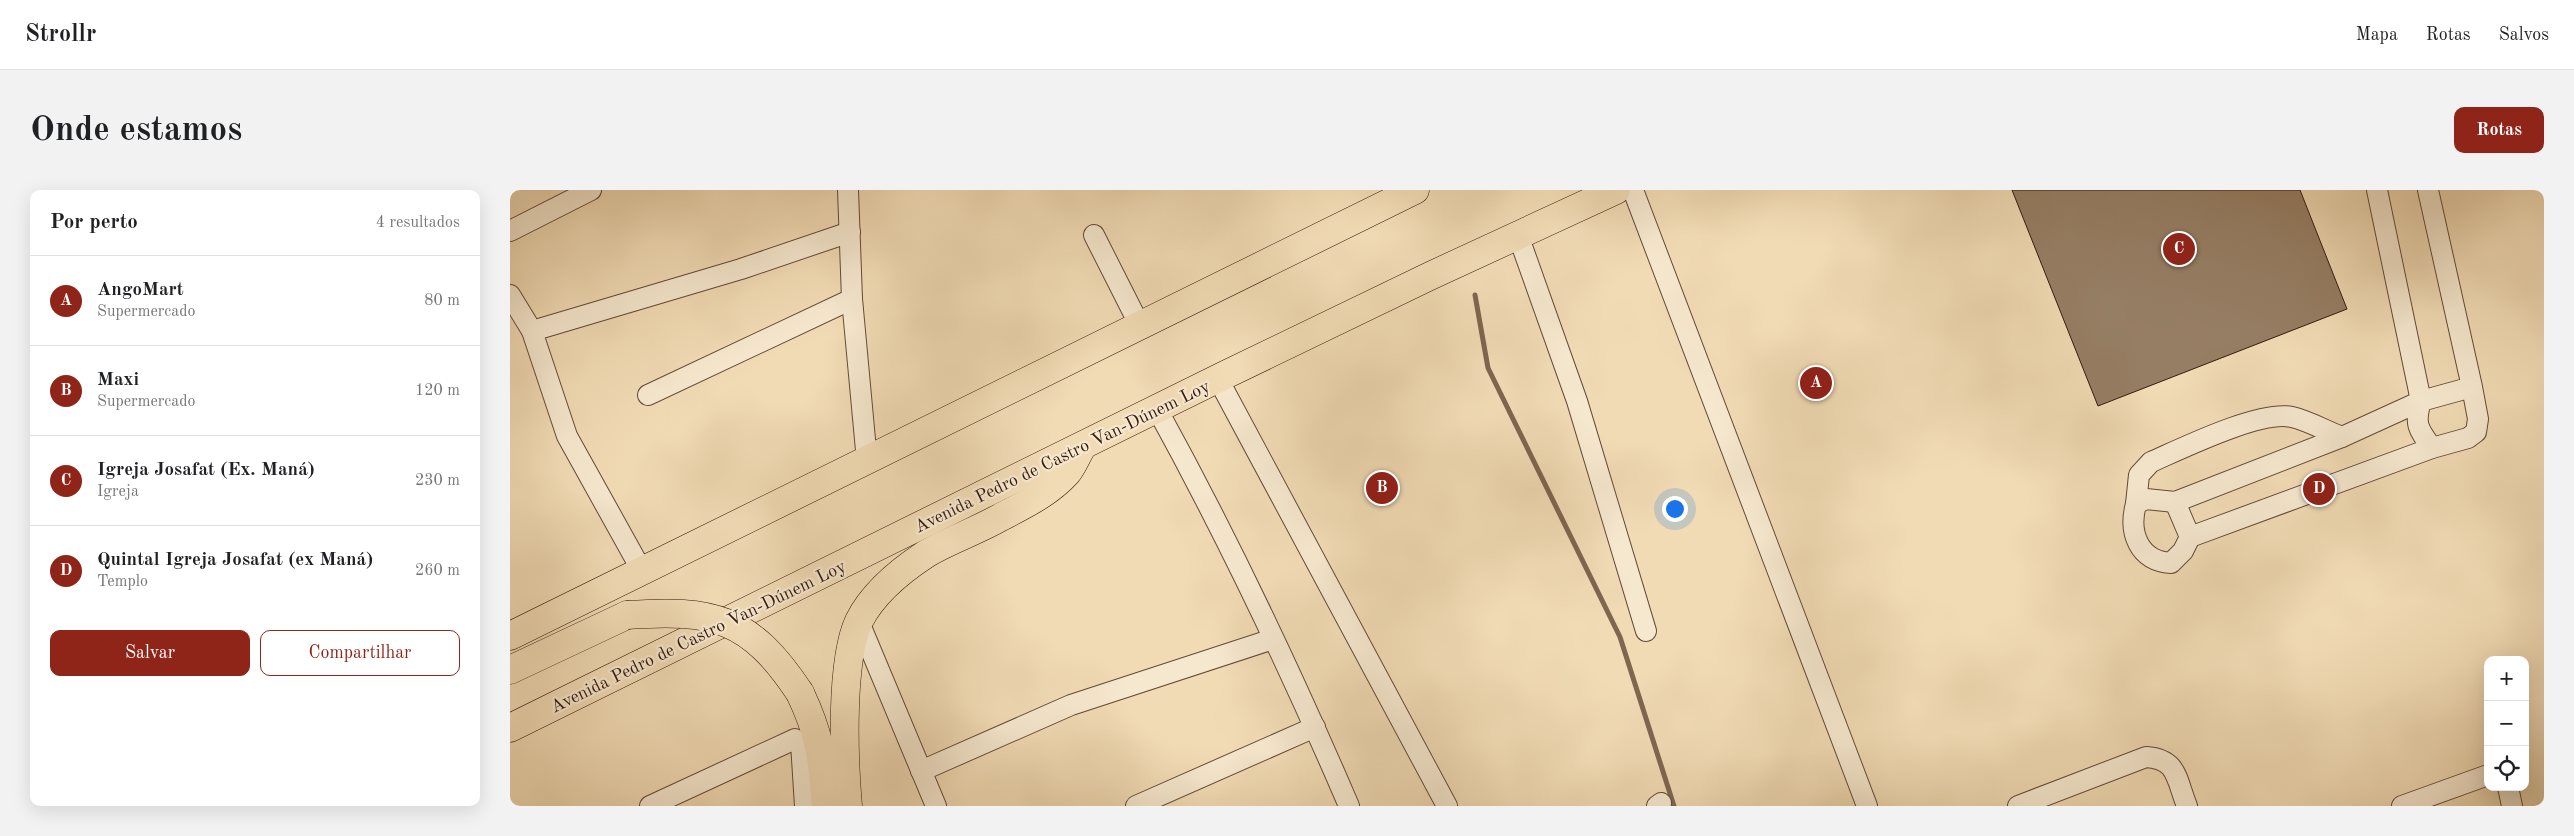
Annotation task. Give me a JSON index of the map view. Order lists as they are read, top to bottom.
{
  "streets": {
    "highway": ["Avenida Pedro de Castro Van-Dúnem Loy"]
  },
  "page": {
    "header": "Strollr",
    "nav": ["Mapa", "Rotas", "Salvos"],
    "buttons": [
      "Rotas",
      ["Salvar", "Compartilhar"]
    ],
    "title": "Onde estamos",
    "heading": ["Por perto", "4 resultados"],
    "pins": [
      "C",
      "A",
      "B",
      "D"
    ],
    "list": [
      {
        "mark": "A",
        "name": "AngoMart",
        "note": "Supermercado",
        "value": "80 m"
      },
      {
        "mark": "B",
        "name": "Maxi",
        "note": "Supermercado",
        "value": "120 m"
      },
      {
        "mark": "C",
        "name": "Igreja Josafat (Ex. Maná)",
        "note": "Igreja",
        "value": "230 m"
      },
      {
        "mark": "D",
        "name": "Quintal Igreja Josafat (ex Maná)",
        "note": "Templo",
        "value": "260 m"
      }
    ],
    "map_buttons": ["+", "−"]
  }
}
